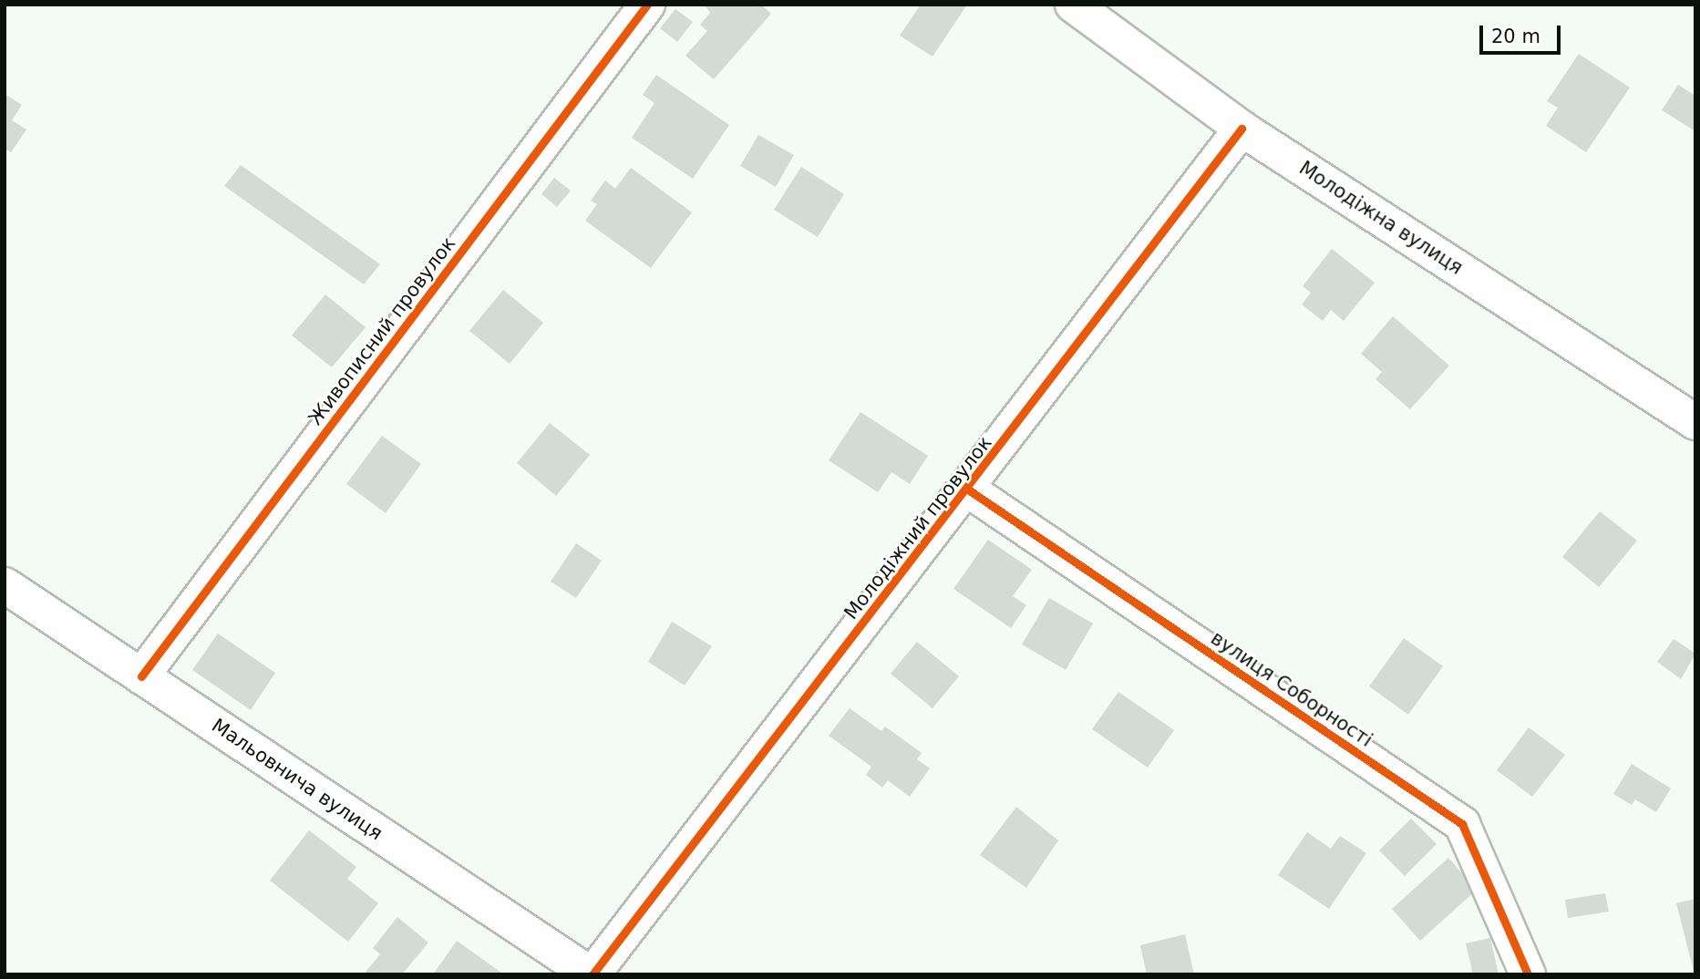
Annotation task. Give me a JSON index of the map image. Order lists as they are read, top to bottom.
{
  "streets": {
    "street": [
      "Молодіжна вулиця",
      "Живописний провулок",
      "Молодіжний провулок",
      "вулиця Соборності",
      "Мальовнича вулиця"
    ]
  },
  "crossings": [
    ["Молодіжна вулиця", "Молодіжний провулок"],
    ["Живописний провулок", "Мальовнича вулиця"],
    ["Молодіжний провулок", "вулиця Соборності"],
    ["Молодіжний провулок", "Мальовнича вулиця"]
  ],
  "scale_bar": "20 m"
}
